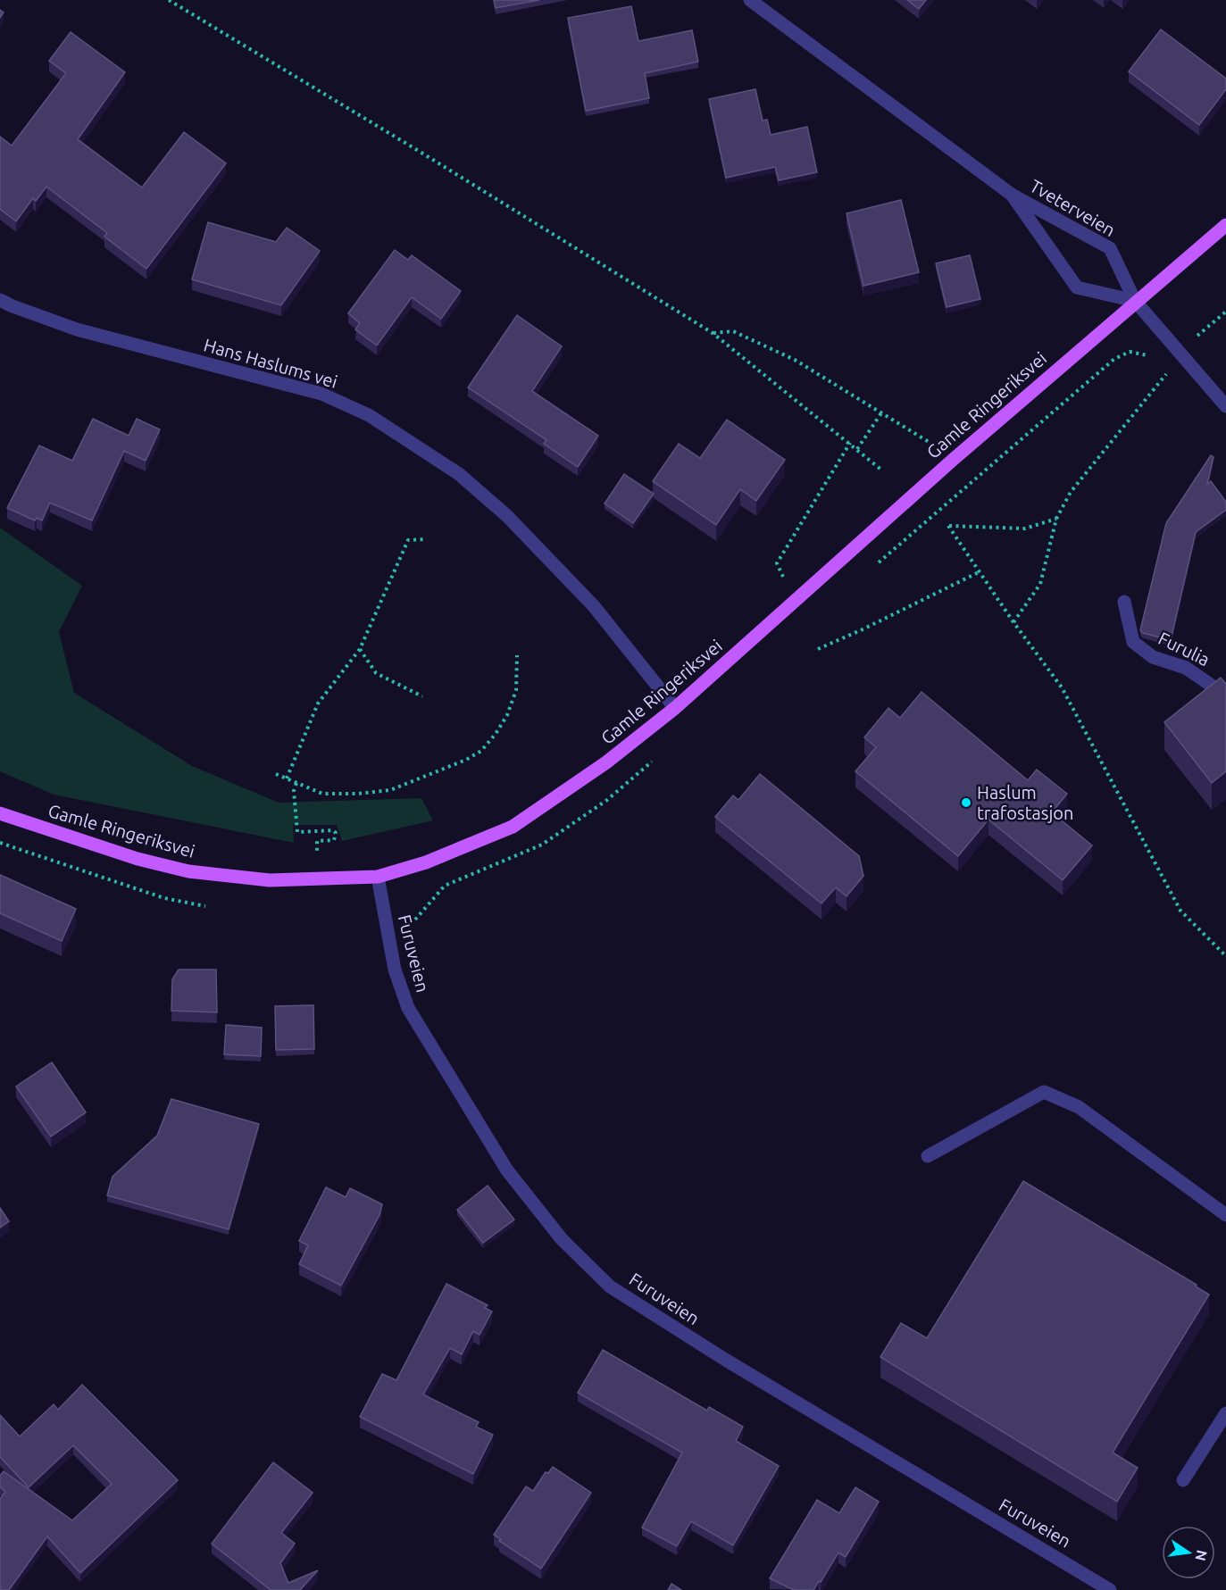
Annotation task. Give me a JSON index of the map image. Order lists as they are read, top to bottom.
{
  "streets": {
    "main road": ["Gamle Ringeriksvei"],
    "street": [
      "Tveterveien",
      "Hans Haslums vei",
      "Furulia",
      "Furuveien"
    ]
  },
  "crossings": [
    ["Tveterveien", "Gamle Ringeriksvei"],
    ["Hans Haslums vei", "Gamle Ringeriksvei"],
    ["Gamle Ringeriksvei", "Furuveien"]
  ],
  "places": ["Haslum trafostasjon"],
  "north": "right"
}
